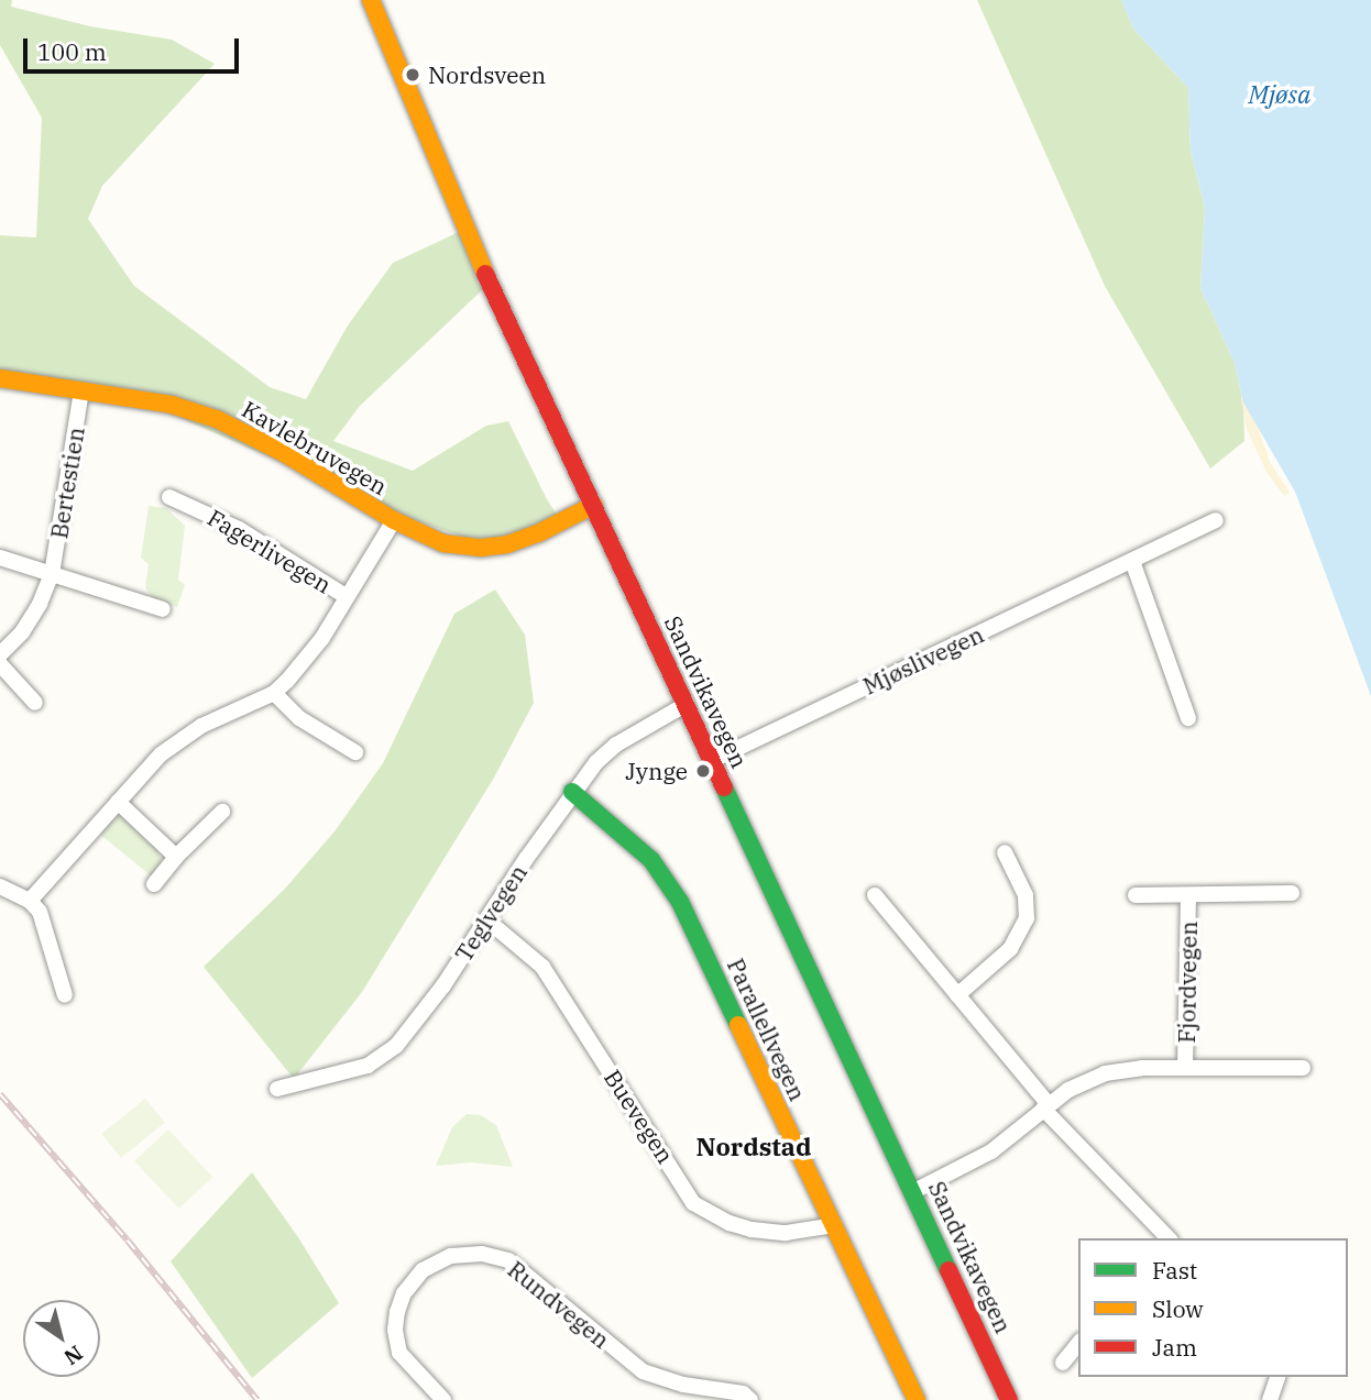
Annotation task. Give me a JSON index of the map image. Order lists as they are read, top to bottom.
{
  "streets": {
    "main road": ["Kavlebruvegen", "Sandvikavegen", "Parallellvegen"],
    "street": [
      "Bertestien",
      "Fagerlivegen",
      "Mjøslivegen",
      "Teglvegen",
      "Fjordvegen",
      "Buevegen",
      "Rundvegen"
    ]
  },
  "crossings": [
    ["Kavlebruvegen", "Bertestien"],
    ["Kavlebruvegen", "Fagerlivegen"],
    ["Kavlebruvegen", "Sandvikavegen"],
    ["Mjøslivegen", "Sandvikavegen"],
    ["Sandvikavegen", "Teglvegen"],
    ["Sandvikavegen", "Fjordvegen"],
    ["Teglvegen", "Parallellvegen"],
    ["Teglvegen", "Buevegen"],
    ["Parallellvegen", "Buevegen"]
  ],
  "districts": ["Nordstad"],
  "water": ["Mjøsa"],
  "places": ["Nordsveen", "Jynge"],
  "legend": ["Fast", "Slow", "Jam"],
  "scale_bar": "100 m",
  "north": "bottom right"
}
